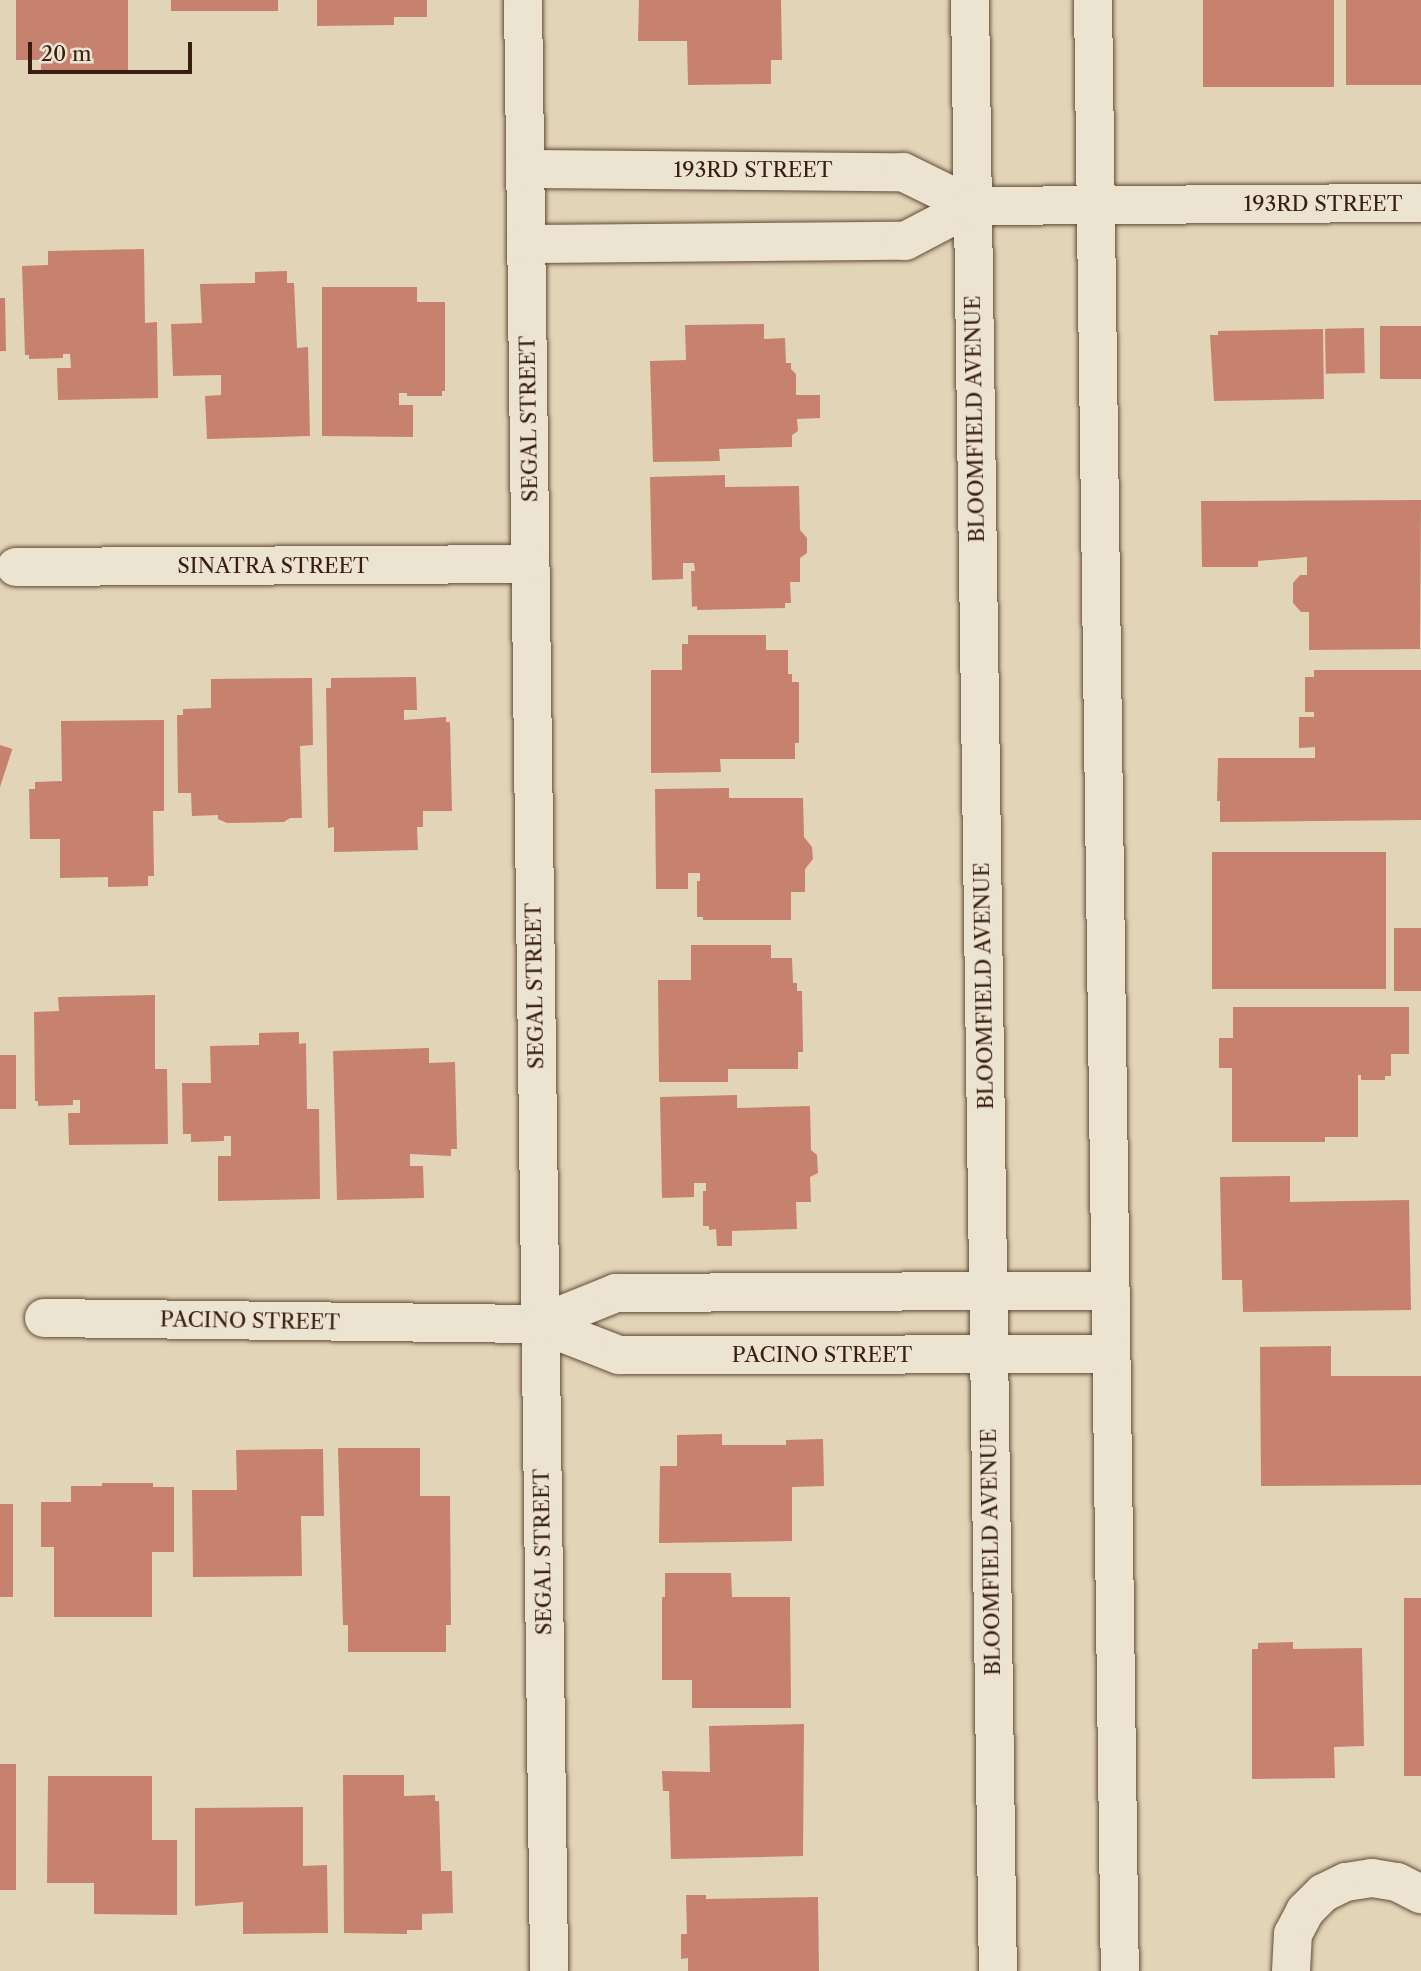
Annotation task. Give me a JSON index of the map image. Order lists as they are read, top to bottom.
{
  "streets": {
    "street": [
      "193RD STREET",
      "SEGAL STREET",
      "BLOOMFIELD AVENUE",
      "SINATRA STREET",
      "PACINO STREET"
    ]
  },
  "crossings": [
    ["193RD STREET", "SEGAL STREET"],
    ["193RD STREET", "BLOOMFIELD AVENUE"],
    ["SEGAL STREET", "SINATRA STREET"],
    ["SEGAL STREET", "PACINO STREET"],
    ["BLOOMFIELD AVENUE", "PACINO STREET"]
  ],
  "scale_bar": "20 m"
}
